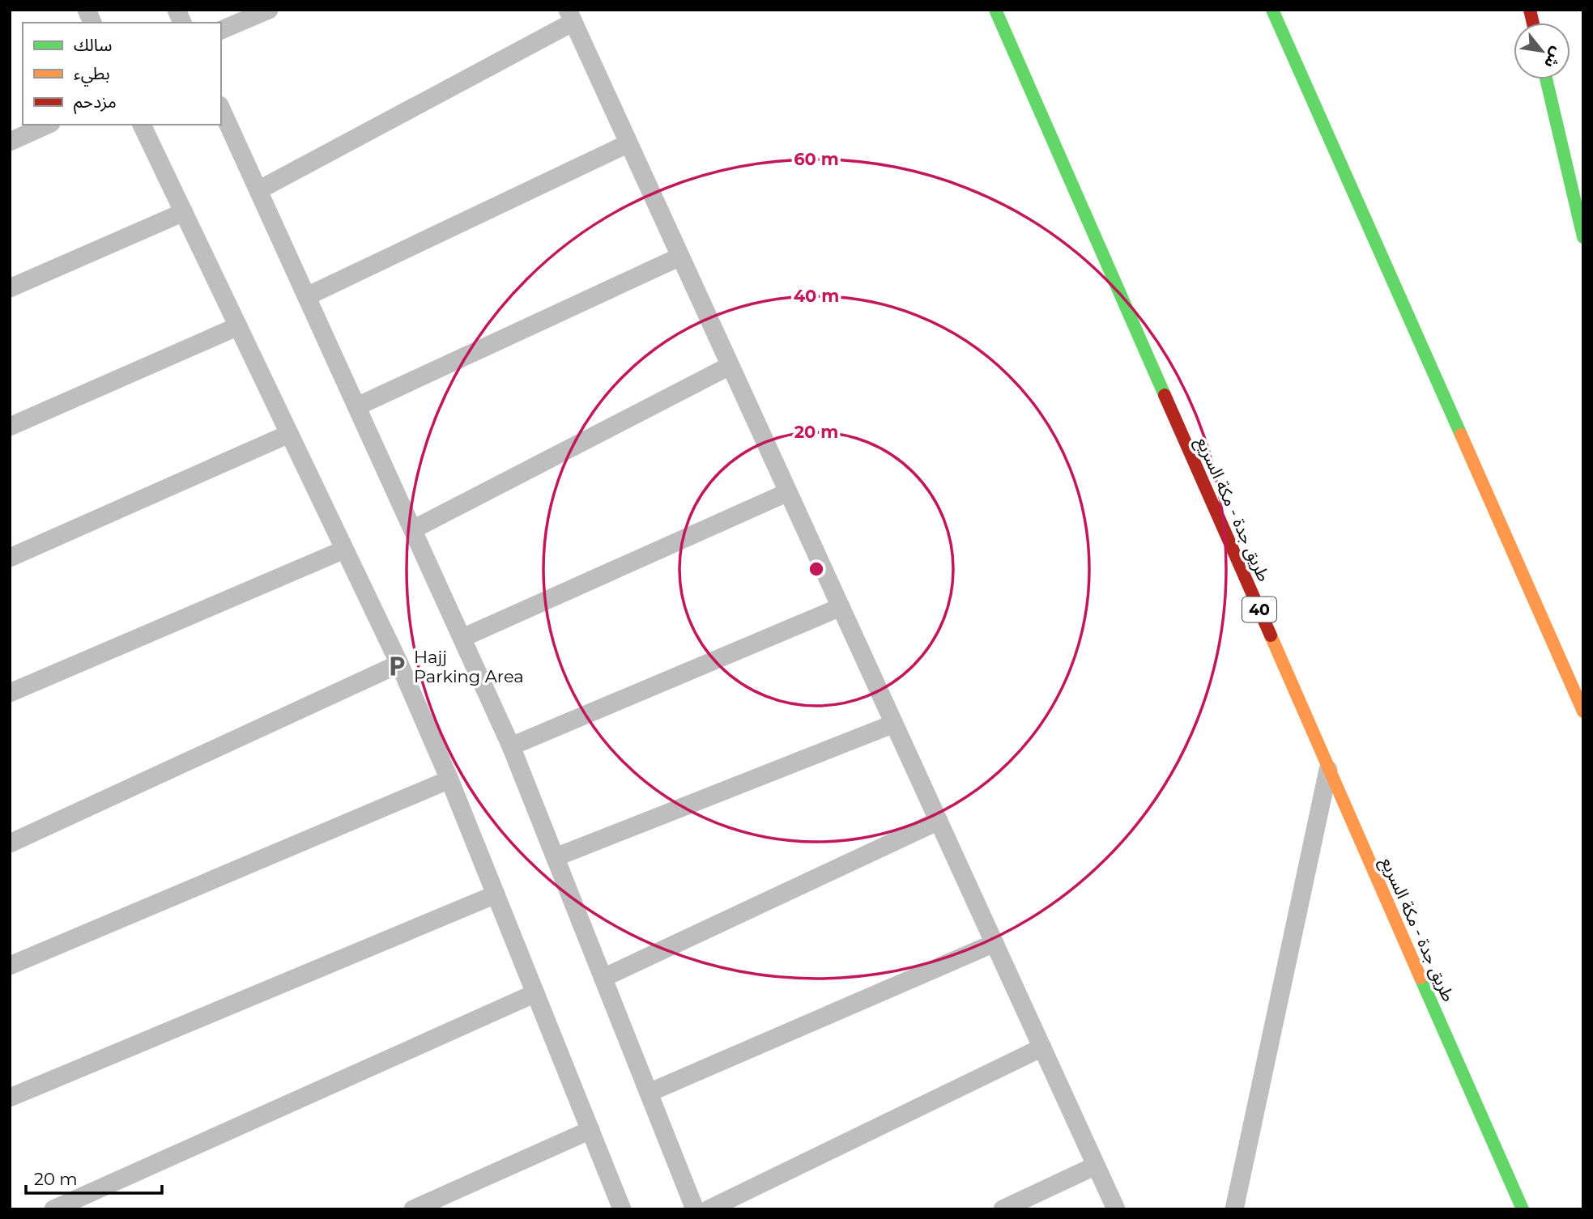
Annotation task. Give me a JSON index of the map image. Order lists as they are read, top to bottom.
{
  "streets": {
    "main road": ["طريق جدة - مكة السريع", "40"]
  },
  "places": {
    "parking": ["Hajj Parking Area"]
  },
  "legend": ["سالك", "بطيء", "مزدحم"],
  "scale_bar": "20 m",
  "north": "bottom right",
  "rings": ["60 m", "40 m", "20 m"]
}
